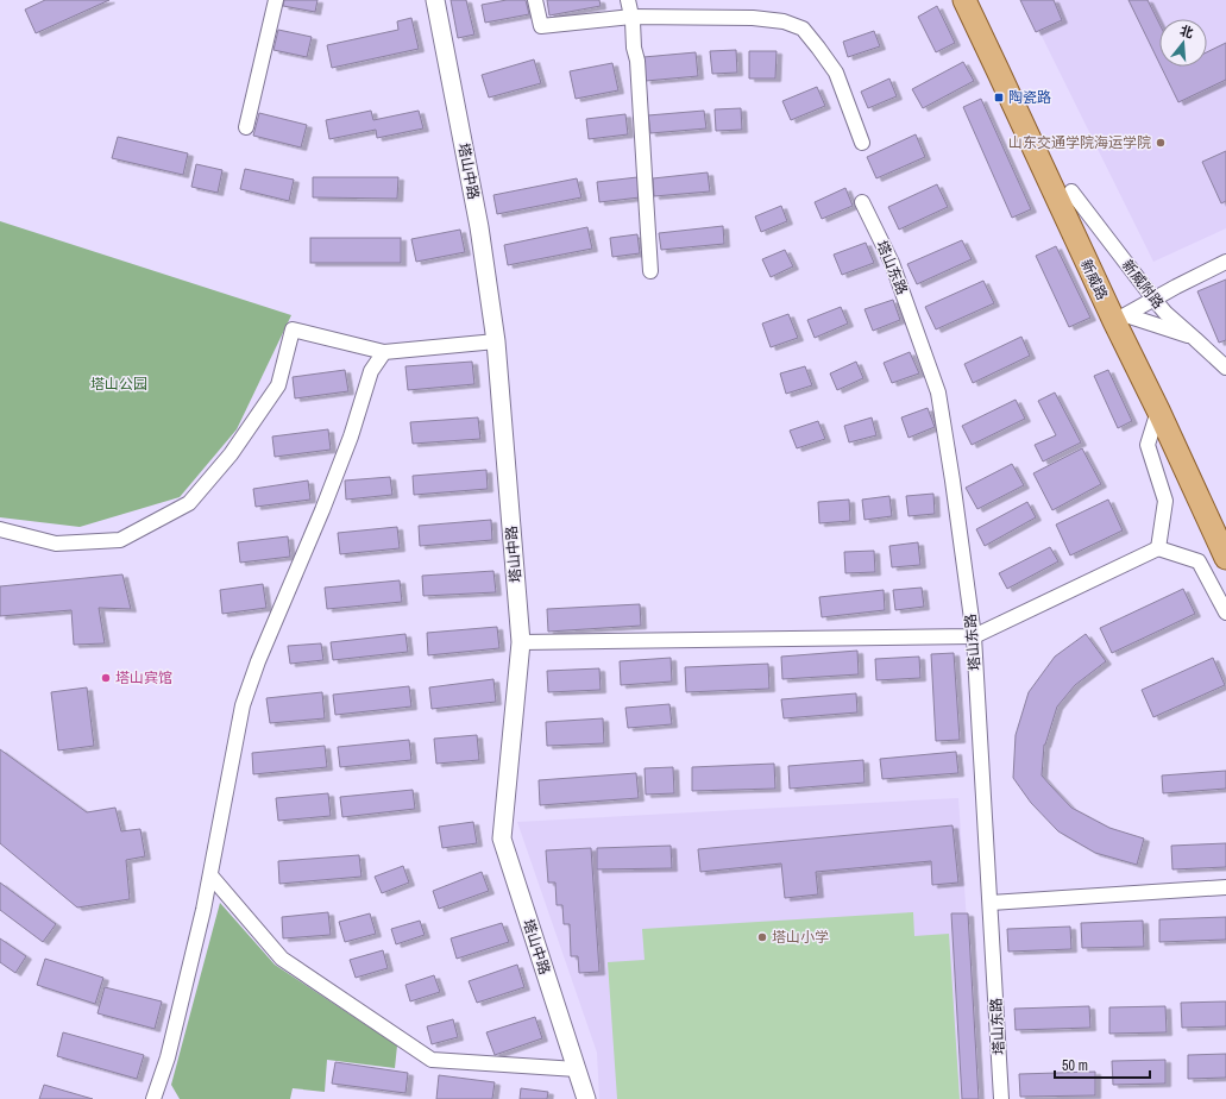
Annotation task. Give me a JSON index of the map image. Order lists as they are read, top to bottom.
{
  "streets": {
    "main road": ["新威路"],
    "street": ["塔山中路", "塔山东路", "新威附路"]
  },
  "crossings": [
    ["新威路", "新威附路"]
  ],
  "parks": ["塔山公园"],
  "places": {
    "transit": ["陶瓷路"],
    "other": ["山东交通学院海运学院", "塔山宾馆", "塔山小学"]
  },
  "scale_bar": "50 m",
  "north": "top"
}
